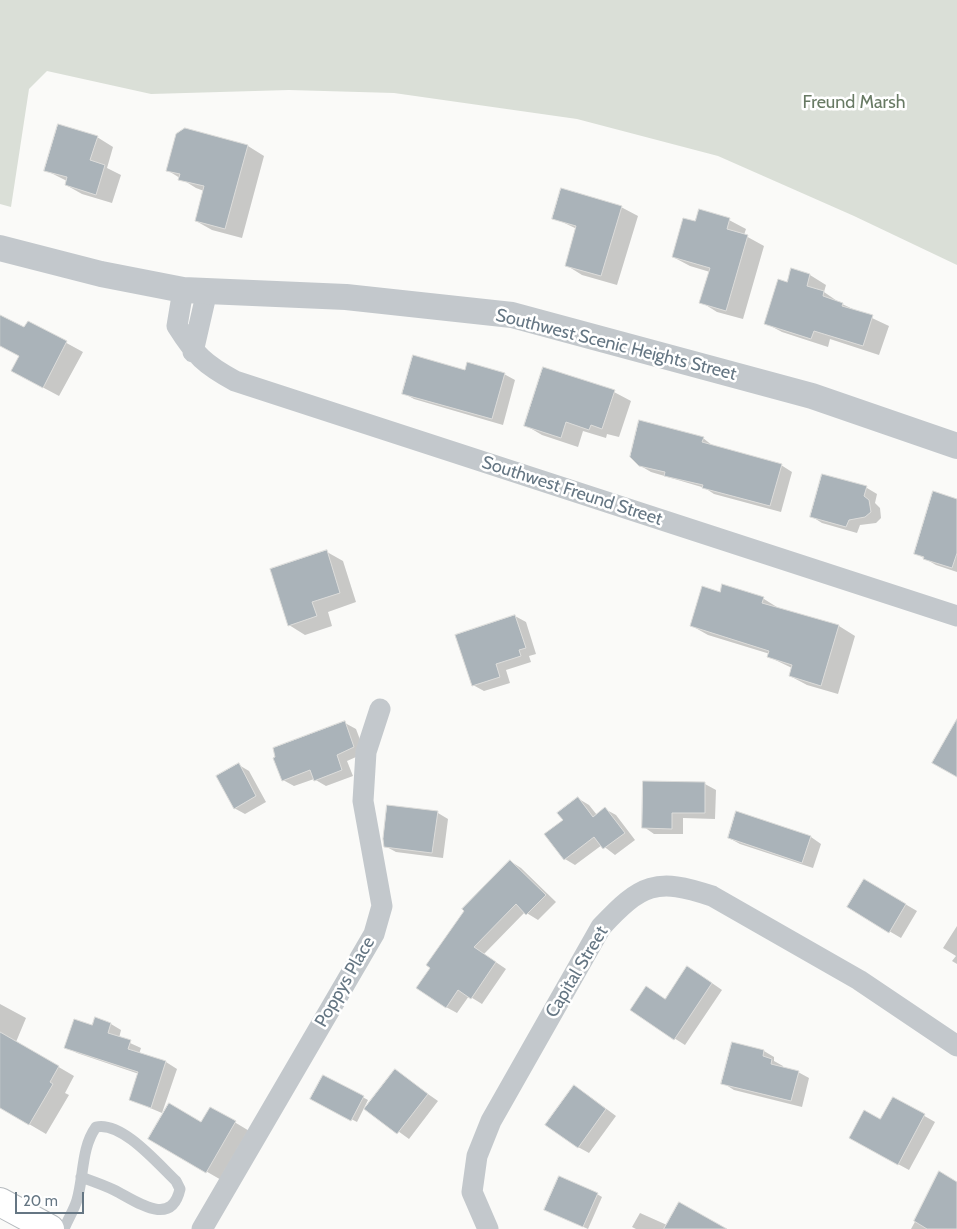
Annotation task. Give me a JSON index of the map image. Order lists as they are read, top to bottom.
{
  "streets": {
    "street": [
      "Southwest Scenic Heights Street",
      "Southwest Freund Street",
      "Capital Street",
      "Poppys Place"
    ]
  },
  "crossings": [
    ["Southwest Scenic Heights Street", "Southwest Freund Street"]
  ],
  "parks": ["Freund Marsh"],
  "scale_bar": "20 m"
}
